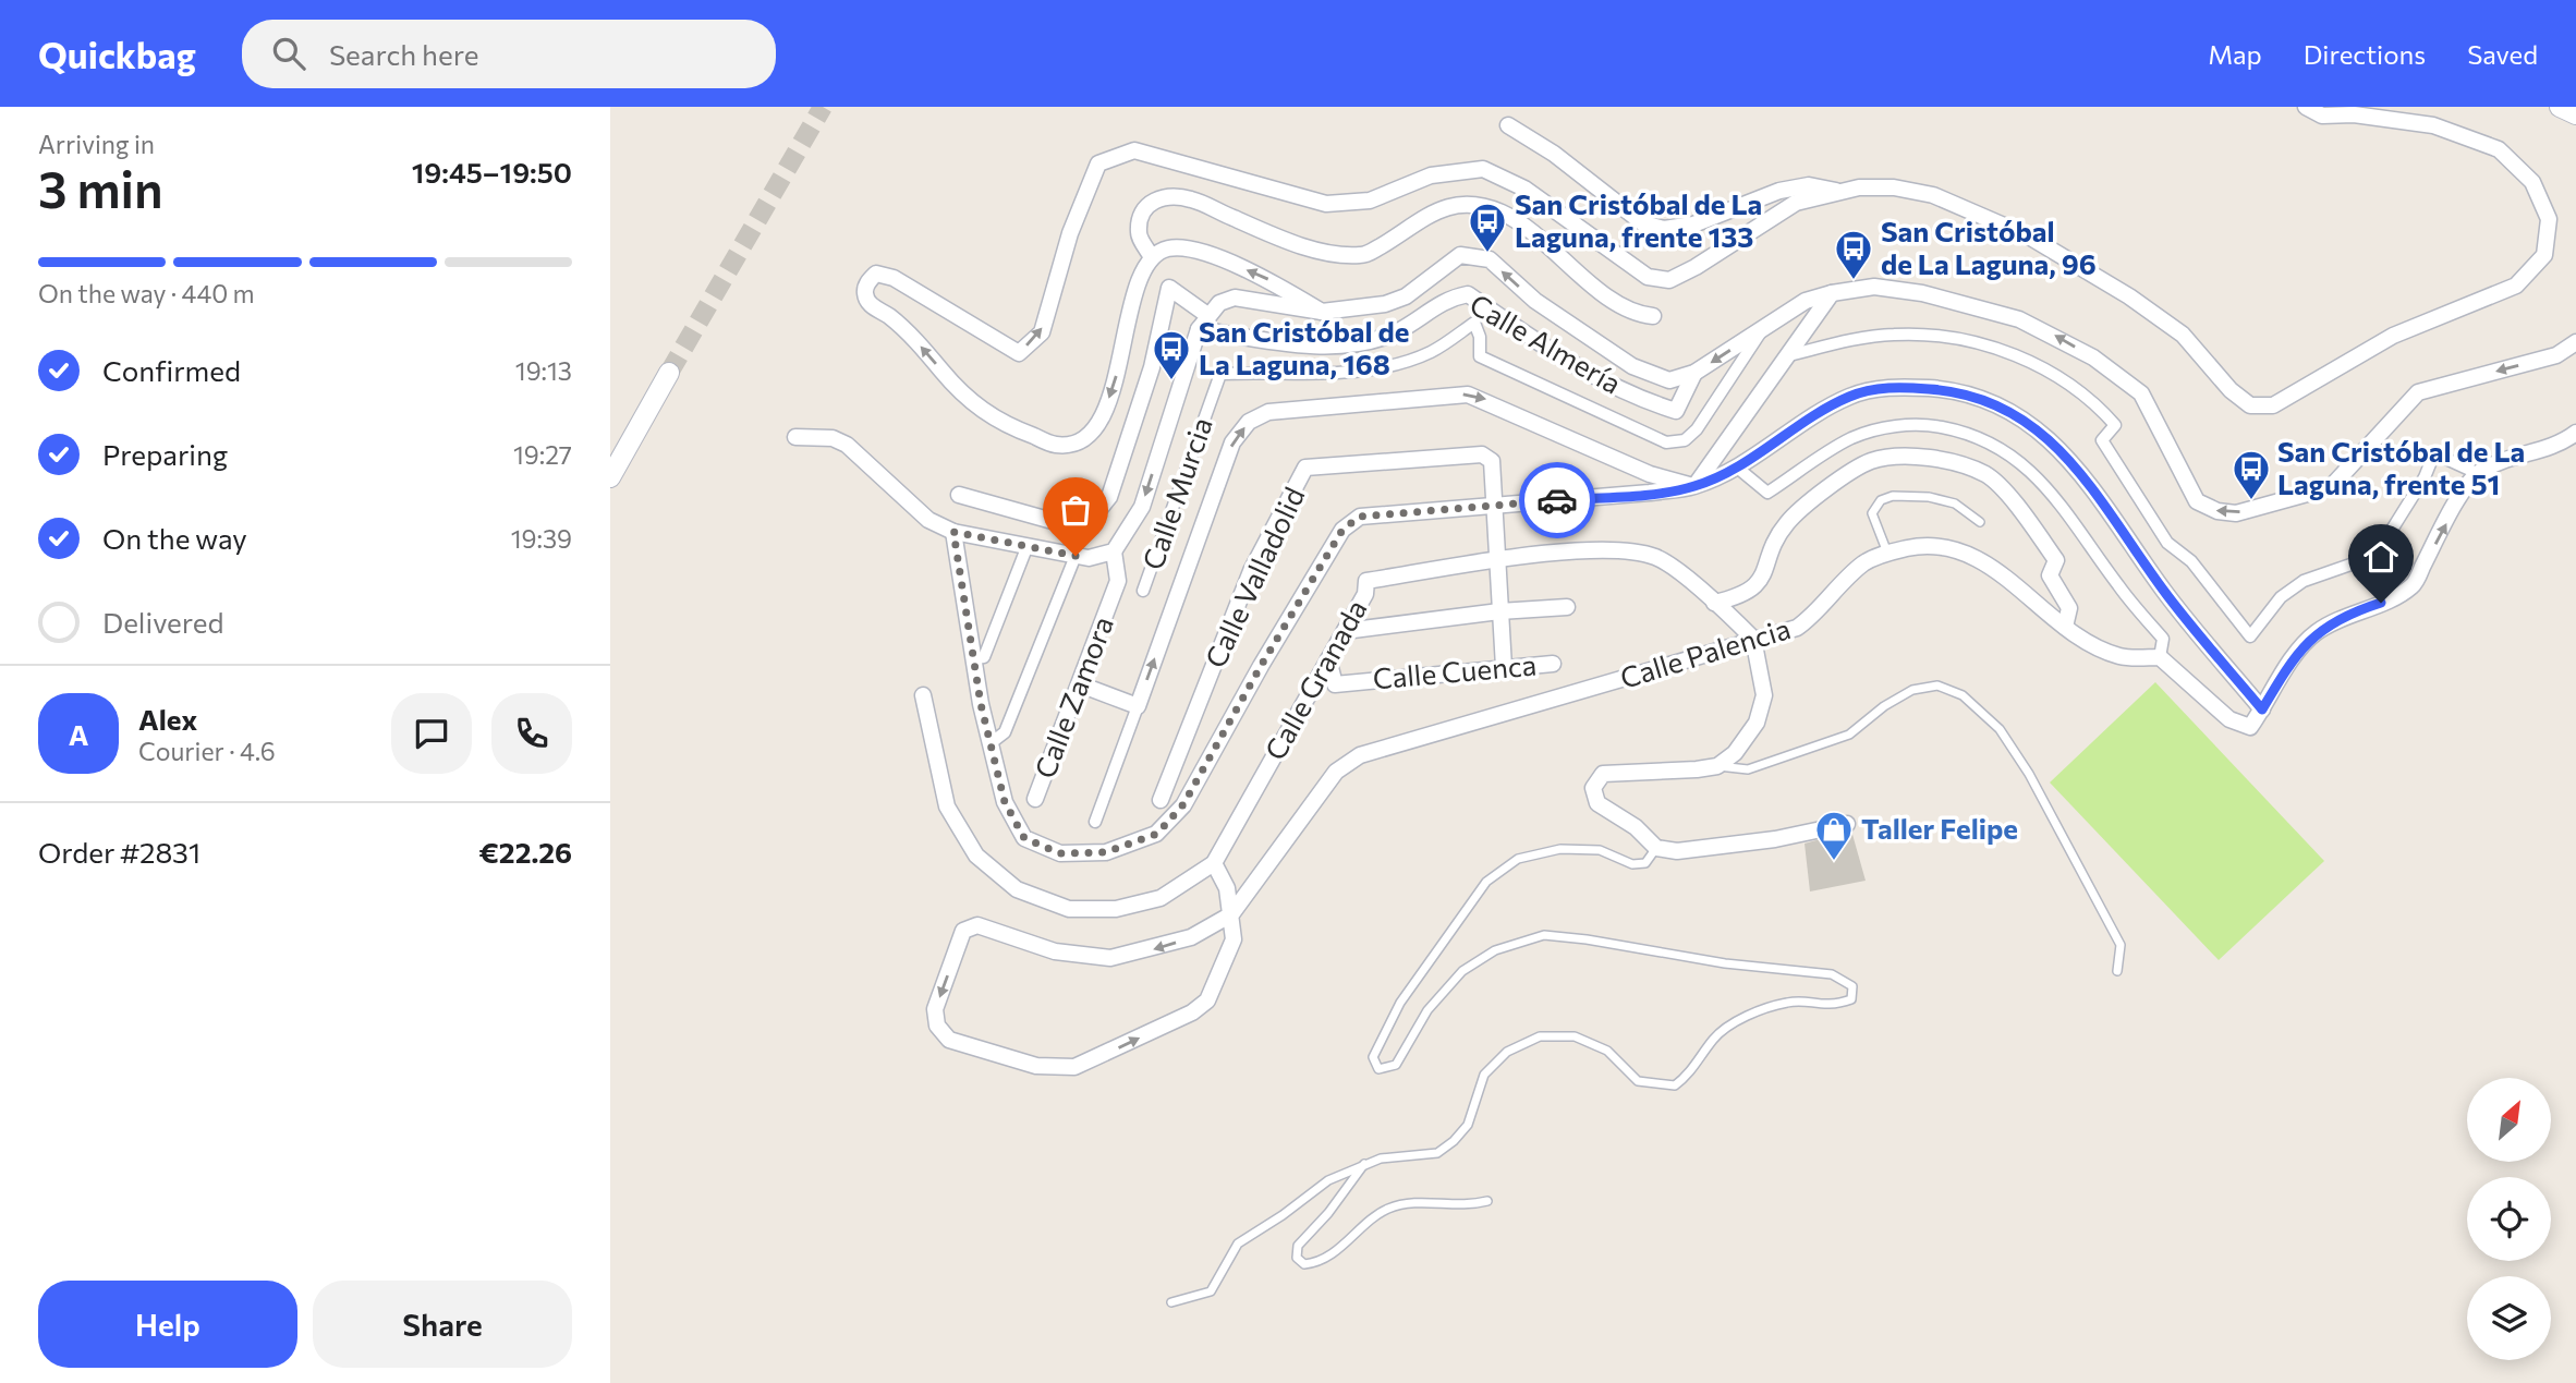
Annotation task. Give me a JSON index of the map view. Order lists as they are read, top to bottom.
{
  "streets": {
    "street": [
      "Calle Almería",
      "Calle Murcia",
      "Calle Valladolid",
      "Calle Palencia",
      "Calle Cuenca",
      "Calle Granada",
      "Calle Zamora"
    ]
  },
  "crossings": [
    ["Calle Valladolid", "Calle Cuenca"],
    ["Calle Valladolid", "Calle Granada"],
    ["Calle Palencia", "Calle Granada"],
    ["Calle Cuenca", "Calle Granada"]
  ],
  "places": {
    "bus stop": [
      "San Cristóbal de La Laguna, frente 133",
      "San Cristóbal de La Laguna, 96",
      "San Cristóbal de La Laguna, 168",
      "San Cristóbal de La Laguna, frente 51"
    ],
    "shop": ["Taller Felipe"]
  },
  "north": "top right",
  "page": {
    "header": "Quickbag",
    "search": "Search here",
    "nav": ["Map", "Directions", "Saved"],
    "heading": ["3 min", "Arriving in", "19:45–19:50"],
    "panel": [
      "Alex",
      "Courier · 4.6",
      "Order #2831",
      "€22.26"
    ],
    "bar": "On the way · 440 m",
    "list": [
      ["Confirmed", "19:13"],
      ["Preparing", "19:27"],
      ["On the way", "19:39"],
      "Delivered"
    ],
    "round": "A",
    "buttons": ["Help", "Share"]
  }
}
